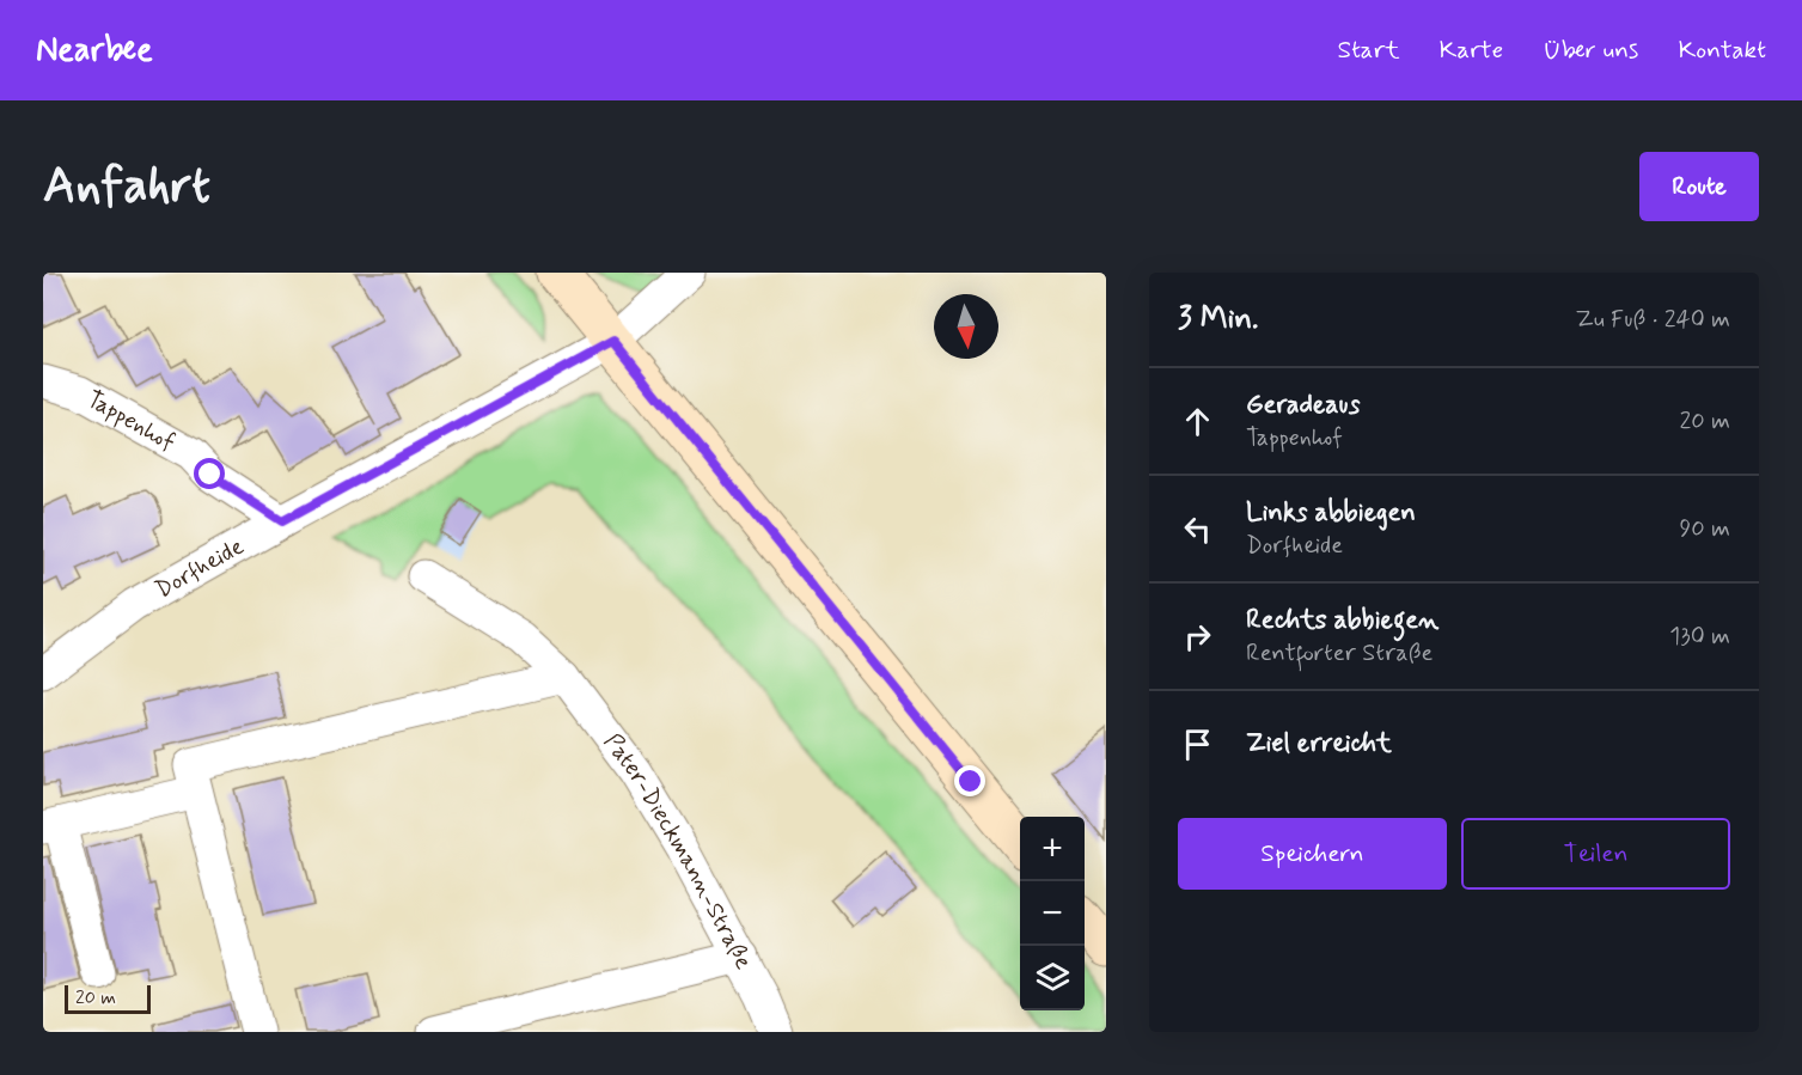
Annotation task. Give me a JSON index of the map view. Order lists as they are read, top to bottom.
{
  "streets": {
    "street": ["Tappenhof", "Dorfheide", "Pater-Dieckmann-Straße"]
  },
  "crossings": [
    ["Tappenhof", "Dorfheide"]
  ],
  "scale_bar": "20 m",
  "north": "bottom",
  "page": {
    "header": "Nearbee",
    "nav": [
      "Start",
      "Karte",
      "Über uns",
      "Kontakt"
    ],
    "buttons": [
      "Route",
      ["Speichern", "Teilen"]
    ],
    "title": "Anfahrt",
    "heading": ["3 Min.", "Zu Fuß · 240 m"],
    "list": [
      ["Geradeaus", "Tappenhof", "20 m"],
      ["Links abbiegen", "Dorfheide", "90 m"],
      ["Rechts abbiegen", "Rentforter Straße", "130 m"],
      "Ziel erreicht"
    ],
    "map_buttons": ["+", "−"],
    "scale": "20 m"
  }
}
